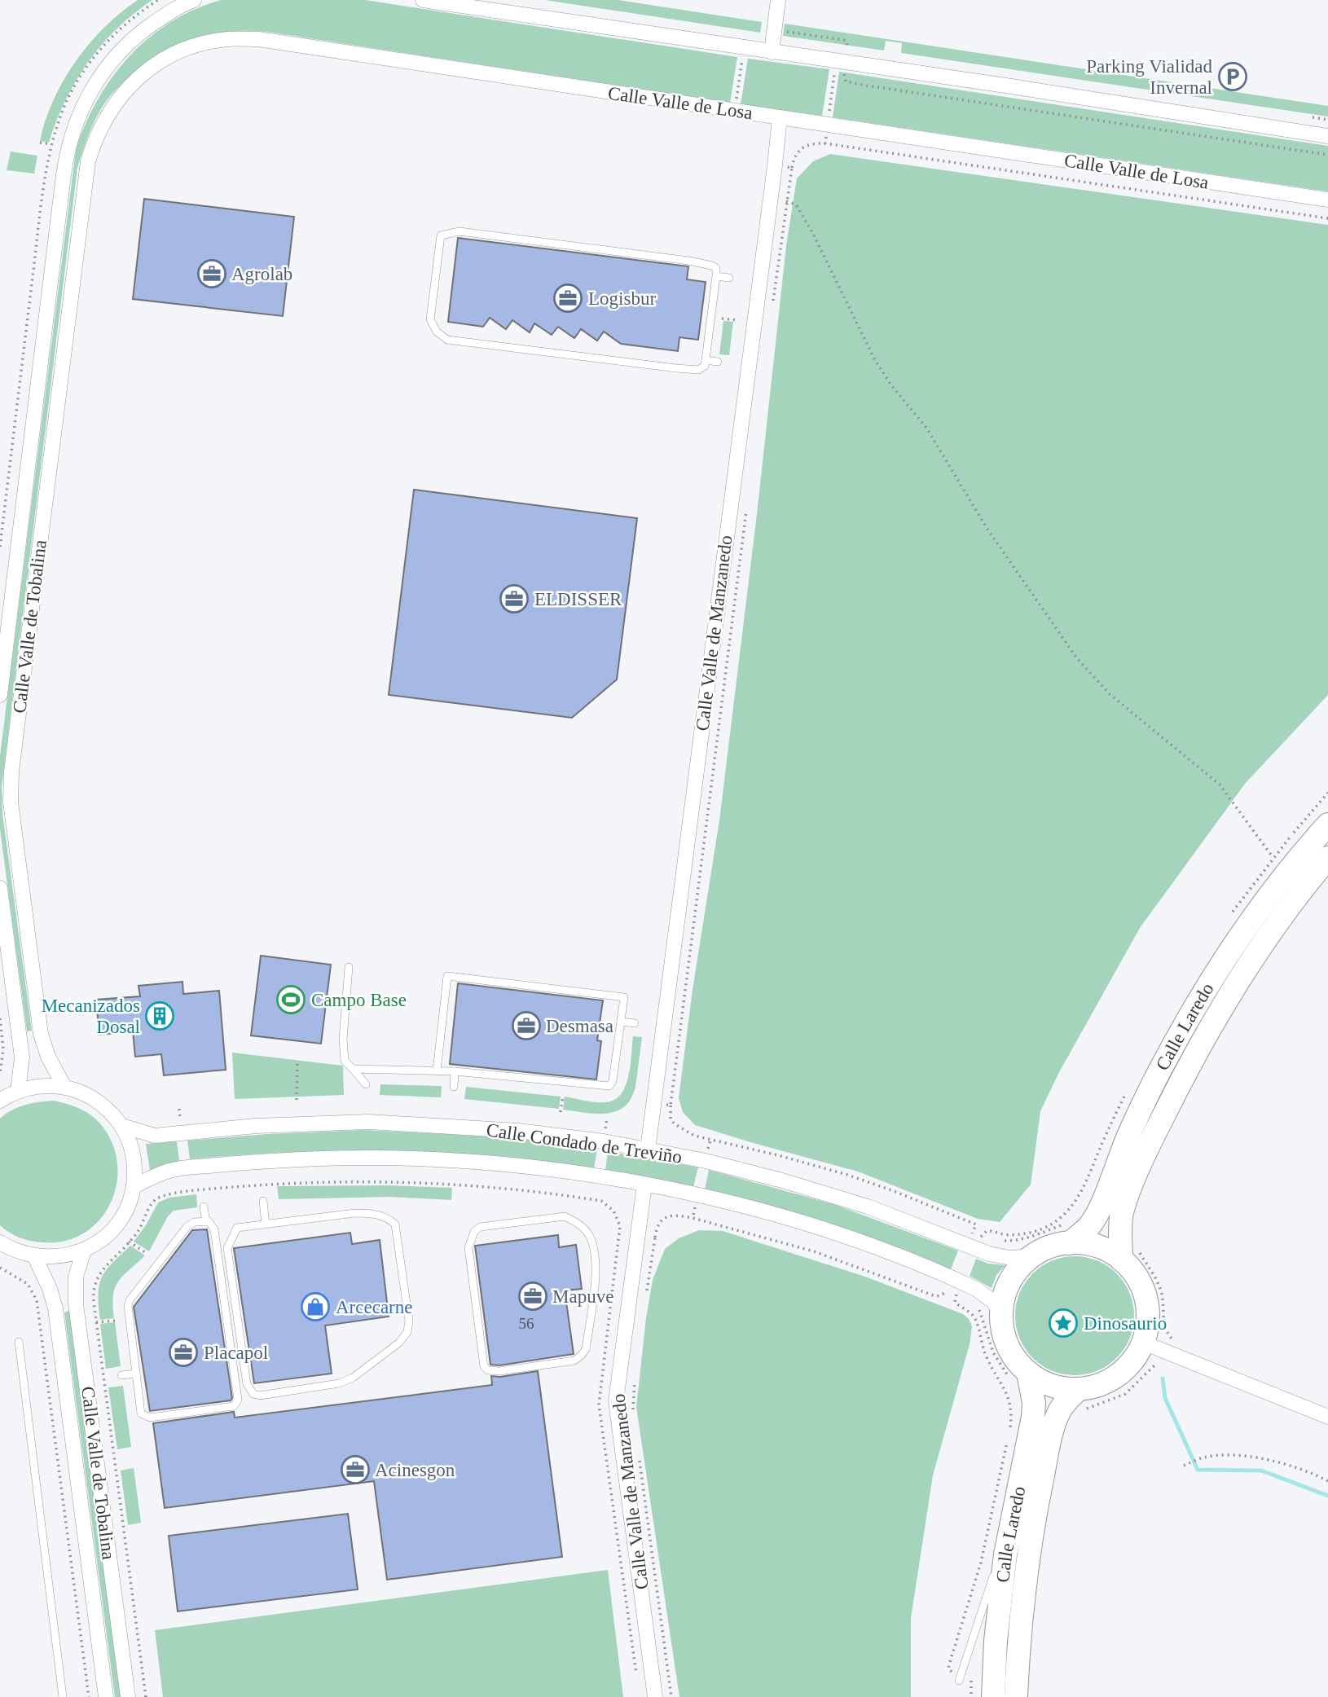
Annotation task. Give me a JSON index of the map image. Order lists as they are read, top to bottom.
{
  "streets": {
    "main road": ["Calle Laredo"],
    "street": [
      "Calle Valle de Losa",
      "Calle Valle de Tobalina",
      "Calle Valle de Manzanedo",
      "Calle Condado de Treviño"
    ]
  },
  "crossings": [
    ["Calle Valle de Losa", "Calle Valle de Tobalina"],
    ["Calle Valle de Losa", "Calle Valle de Manzanedo"],
    ["Calle Valle de Manzanedo", "Calle Condado de Treviño"],
    ["Calle Laredo", "Calle Condado de Treviño"]
  ],
  "places": {
    "parking": ["Parking Vialidad Invernal"],
    "office": [
      "Agrolab",
      "Logisbur",
      "ELDISSER",
      "Desmasa",
      "Mapuve",
      "Placapol",
      "Acinesgon"
    ],
    "sports": ["Campo Base"],
    "building": ["Mecanizados Dosal"],
    "shop": ["Arcecarne"],
    "place": ["Dinosaurio"]
  },
  "house_numbers": ["56"]
}
